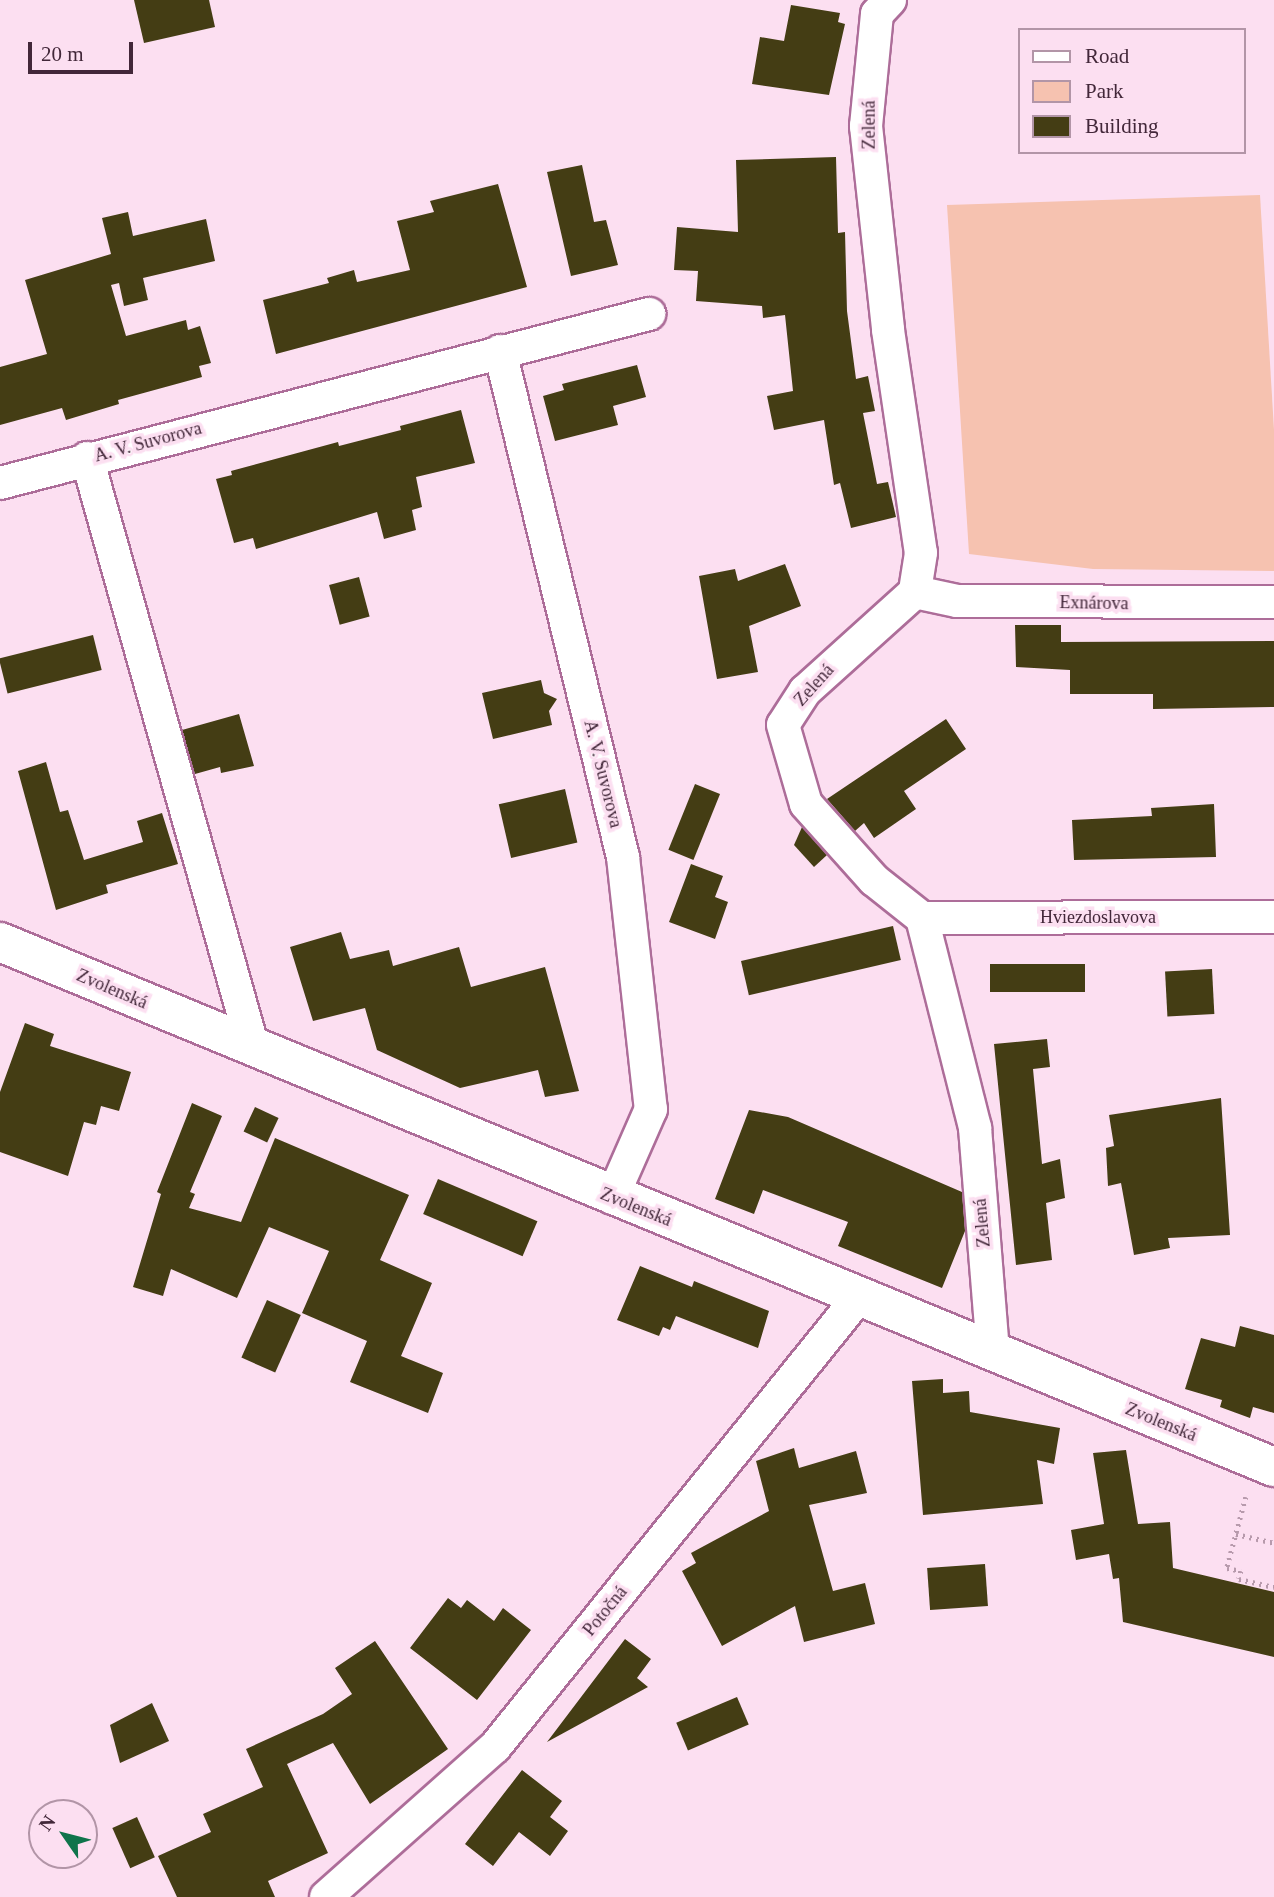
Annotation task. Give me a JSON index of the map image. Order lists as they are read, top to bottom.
{
  "streets": {
    "street": [
      "Zelená",
      "A. V. Suvorova",
      "Exnárova",
      "Hviezdoslavova",
      "Zvolenská",
      "Potočná"
    ]
  },
  "crossings": [
    ["Zelená", "Exnárova"],
    ["Zelená", "Hviezdoslavova"],
    ["Zelená", "Zvolenská"],
    ["A. V. Suvorova", "Zvolenská"],
    ["Zvolenská", "Potočná"]
  ],
  "legend": ["Road", "Park", "Building"],
  "scale_bar": "20 m",
  "north": "top left"
}
